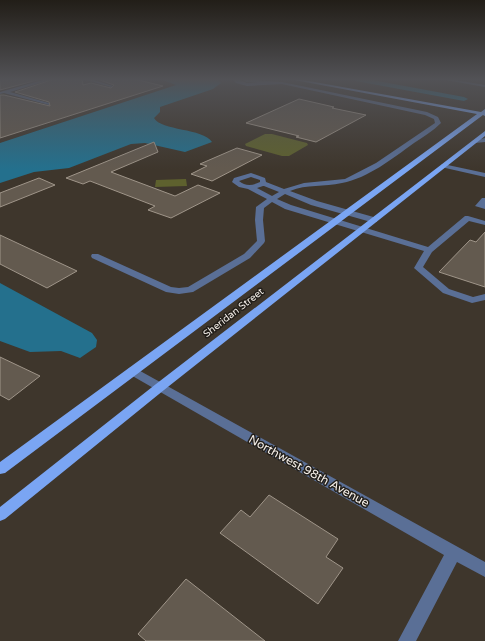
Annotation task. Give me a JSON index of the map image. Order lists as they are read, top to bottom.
{
  "streets": {
    "main road": ["Sheridan Street"],
    "street": ["Northwest 98th Avenue"]
  },
  "crossings": [
    ["Sheridan Street", "Northwest 98th Avenue"]
  ]
}
